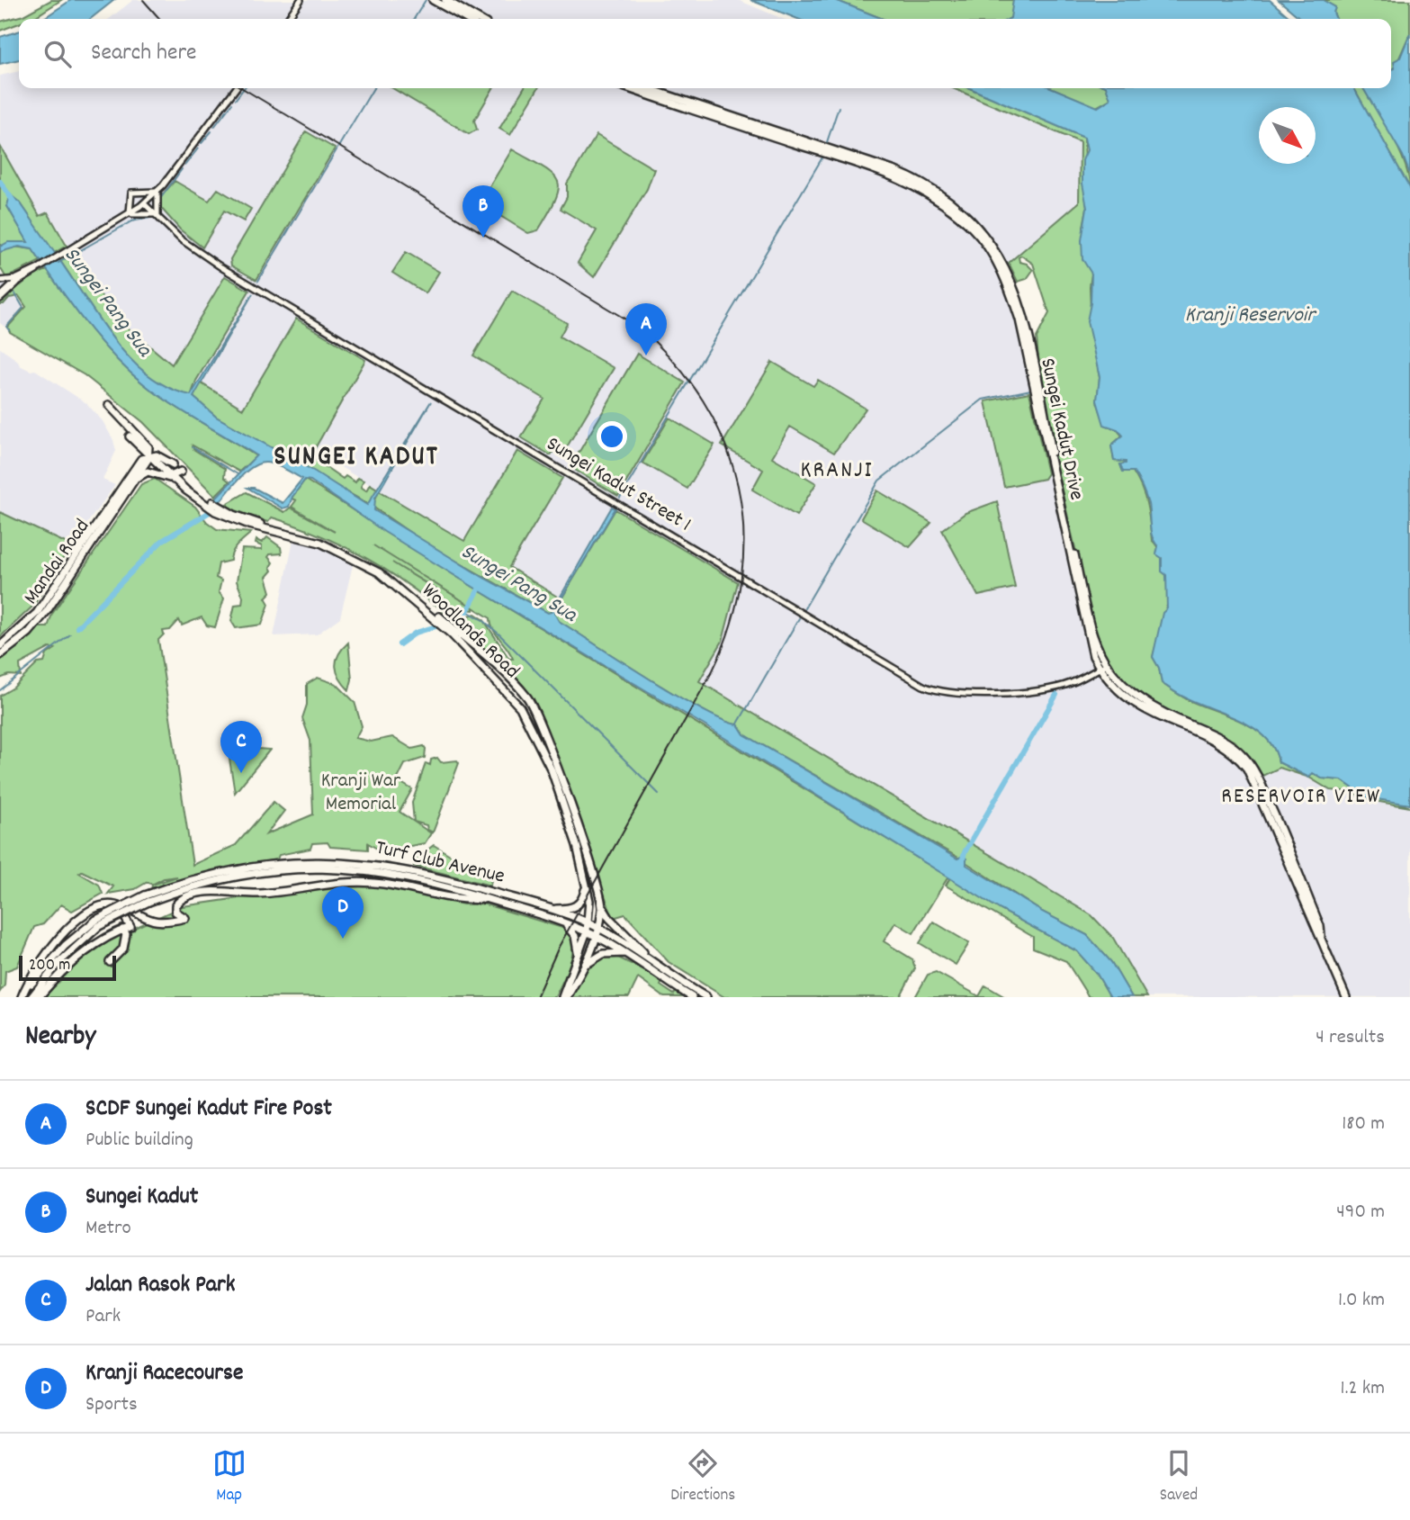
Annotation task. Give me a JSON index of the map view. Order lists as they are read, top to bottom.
{
  "streets": {
    "main road": [
      "Sungei Kadut Drive",
      "Mandai Road",
      "Woodlands Road",
      "Turf Club Avenue"
    ],
    "street": ["Sungei Kadut Street 1"]
  },
  "crossings": [
    ["Sungei Kadut Drive", "Sungei Kadut Street 1"],
    ["Mandai Road", "Woodlands Road"],
    ["Woodlands Road", "Turf Club Avenue"]
  ],
  "districts": ["SUNGEI KADUT", "KRANJI", "RESERVOIR VIEW"],
  "water": ["Sungei Pang Sua", "Kranji Reservoir"],
  "parks": ["Kranji War Memorial"],
  "scale_bar": "200 m",
  "north": "bottom right",
  "page": {
    "search": "Search here",
    "pins": [
      "B",
      "A",
      "C",
      "D"
    ],
    "scale": "200 m",
    "heading": ["Nearby", "4 results"],
    "list": [
      {
        "mark": "A",
        "name": "SCDF Sungei Kadut Fire Post",
        "note": "Public building",
        "value": "180 m"
      },
      {
        "mark": "B",
        "name": "Sungei Kadut",
        "note": "Metro",
        "value": "490 m"
      },
      {
        "mark": "C",
        "name": "Jalan Rasok Park",
        "note": "Park",
        "value": "1.0 km"
      },
      {
        "mark": "D",
        "name": "Kranji Racecourse",
        "note": "Sports",
        "value": "1.2 km"
      }
    ],
    "nav": ["Map", "Directions", "Saved"]
  }
}
